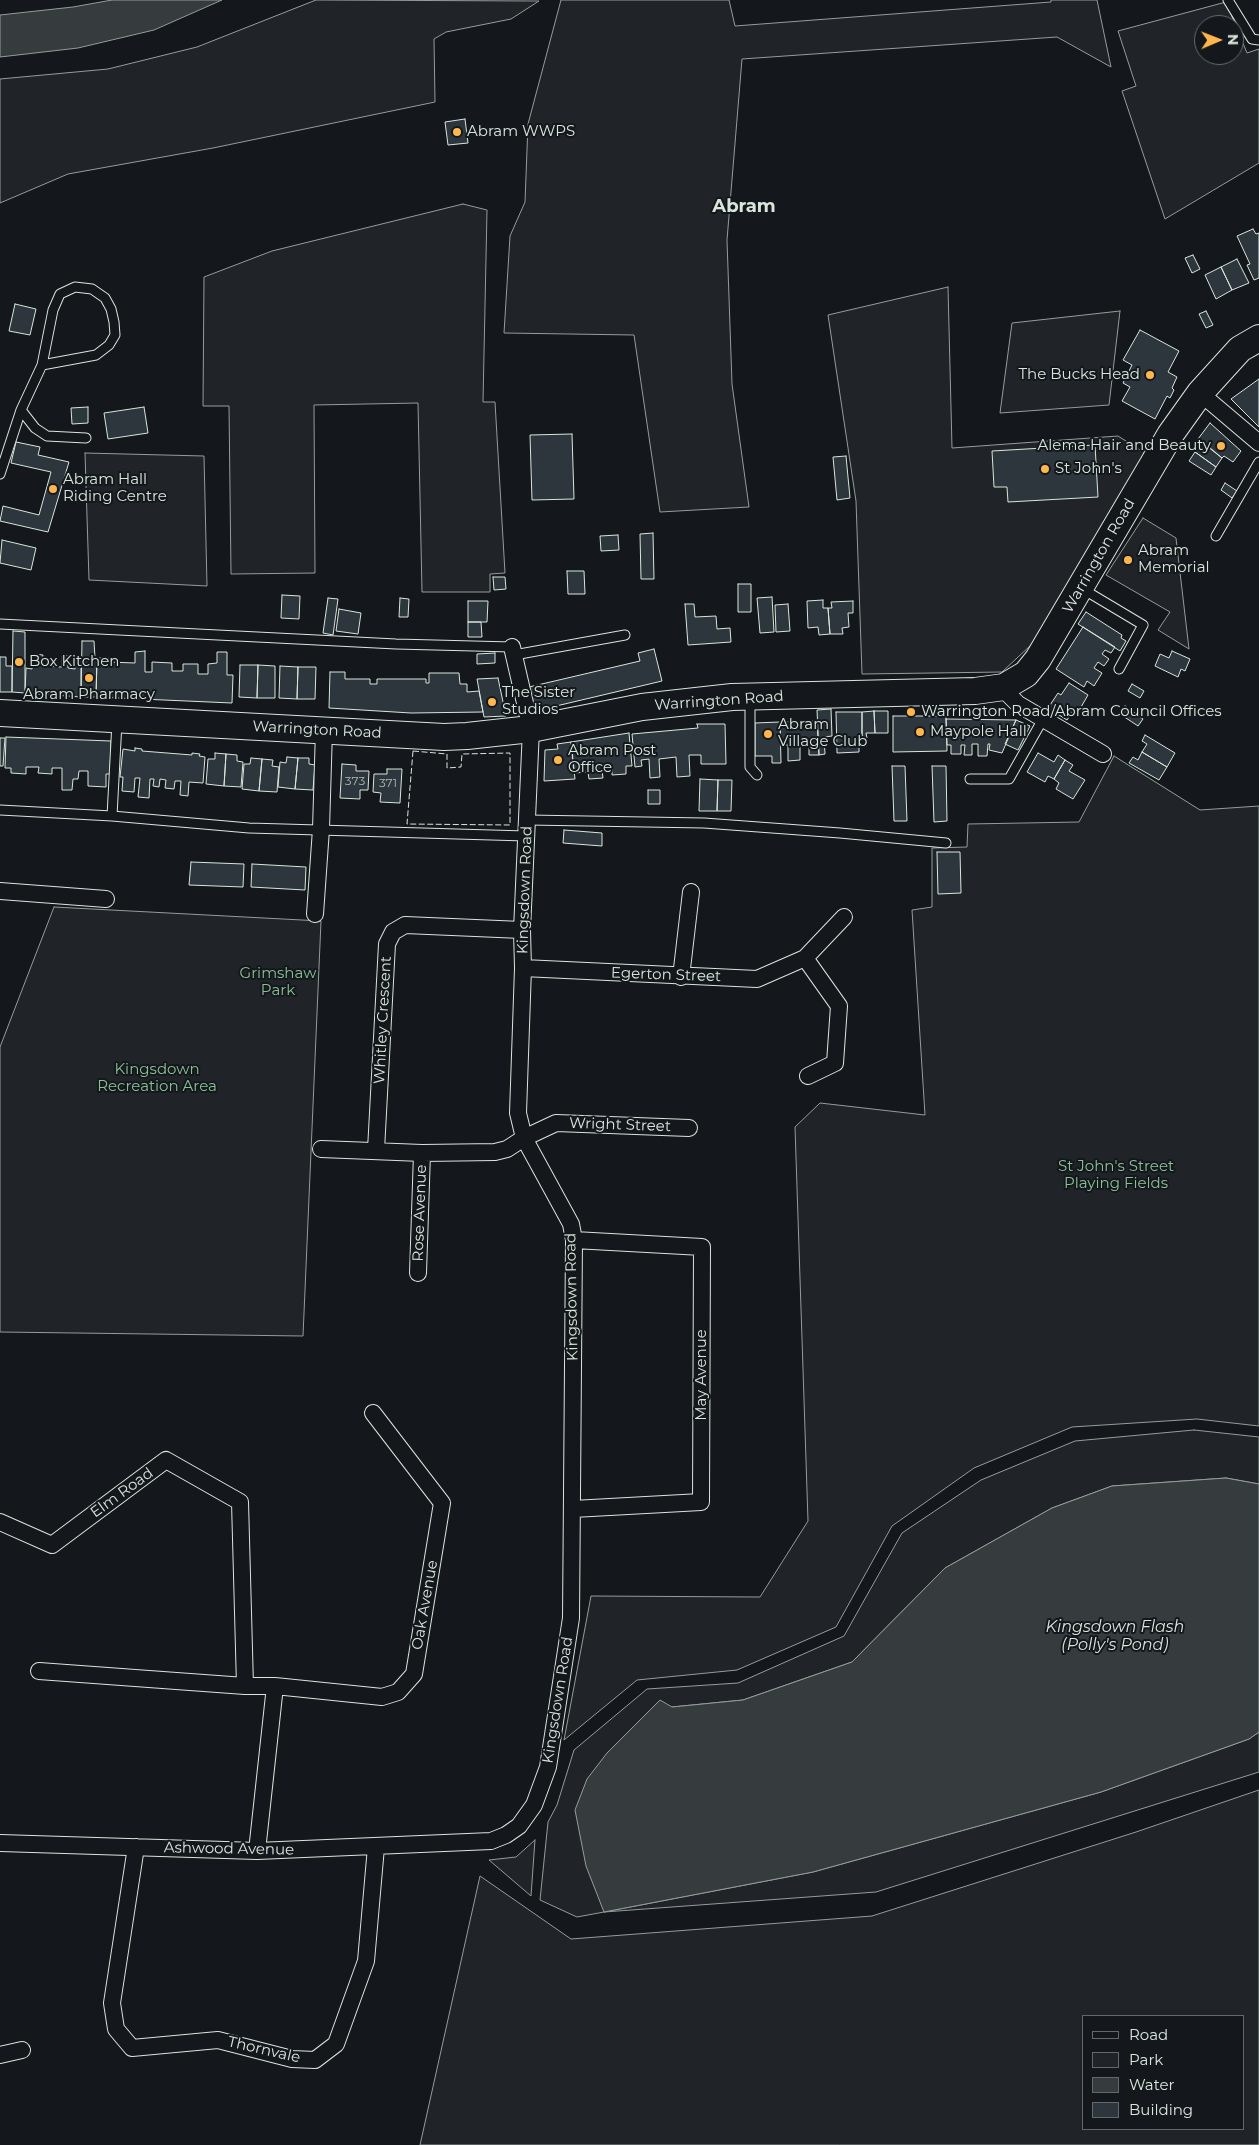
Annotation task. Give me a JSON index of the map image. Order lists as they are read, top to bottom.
{
  "streets": {
    "main road": ["Warrington Road"],
    "street": [
      "Kingsdown Road",
      "Egerton Street",
      "Whitley Crescent",
      "Wright Street",
      "Rose Avenue",
      "May Avenue",
      "Elm Road",
      "Oak Avenue",
      "Ashwood Avenue",
      "Thornvale"
    ]
  },
  "crossings": [
    ["Warrington Road", "Kingsdown Road"],
    ["Kingsdown Road", "Egerton Street"],
    ["Kingsdown Road", "Whitley Crescent"],
    ["Kingsdown Road", "Wright Street"],
    ["Kingsdown Road", "May Avenue"],
    ["Kingsdown Road", "Ashwood Avenue"],
    ["Elm Road", "Oak Avenue"],
    ["Ashwood Avenue", "Thornvale"]
  ],
  "districts": ["Abram"],
  "water": ["Kingsdown Flash (Polly's Pond)"],
  "parks": ["Grimshaw Park", "Kingsdown Recreation Area", "St John's Street Playing Fields"],
  "places": [
    "Abram WWPS",
    "The Bucks Head",
    "Alema Hair and Beauty",
    "St John's",
    "Abram Hall Riding Centre",
    "Abram Memorial",
    "Box Kitchen",
    "Abram Pharmacy",
    "The Sister Studios",
    "Warrington Road/Abram Council Offices",
    "Maypole Hall",
    "Abram Village Club",
    "Abram Post Office"
  ],
  "house_numbers": ["373", "371"],
  "legend": [
    "Road",
    "Park",
    "Water",
    "Building"
  ],
  "north": "right"
}
